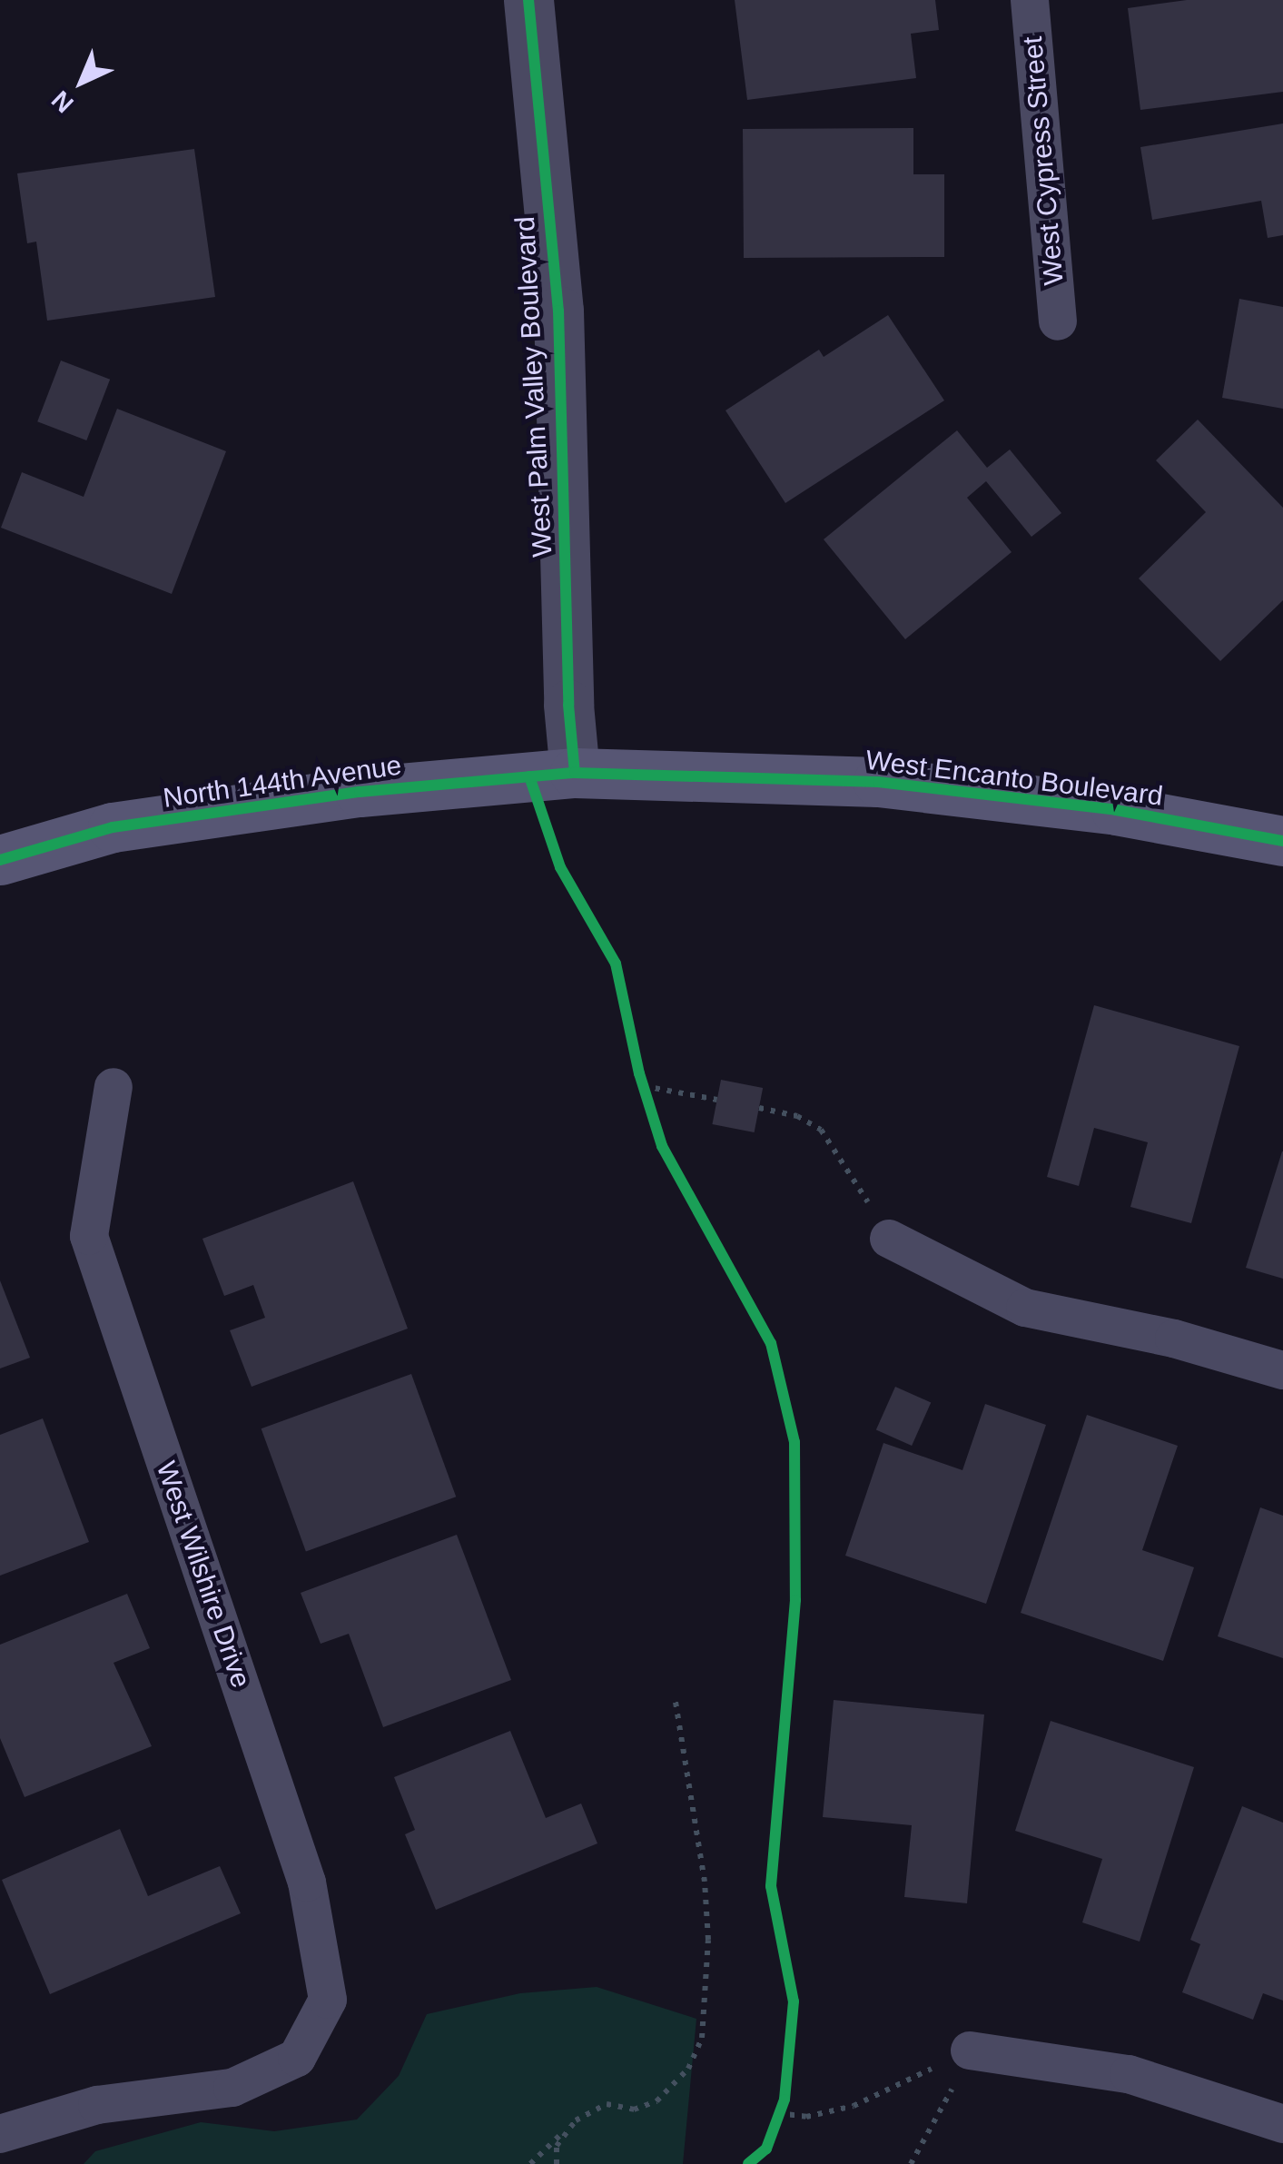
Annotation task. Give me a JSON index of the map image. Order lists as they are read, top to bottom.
{
  "streets": {
    "main road": ["West Encanto Boulevard", "North 144th Avenue"],
    "street": ["West Cypress Street", "West Palm Valley Boulevard", "West Wilshire Drive"]
  },
  "crossings": [
    ["West Palm Valley Boulevard", "West Encanto Boulevard"],
    ["West Palm Valley Boulevard", "North 144th Avenue"],
    ["West Encanto Boulevard", "North 144th Avenue"]
  ],
  "north": "bottom left"
}
